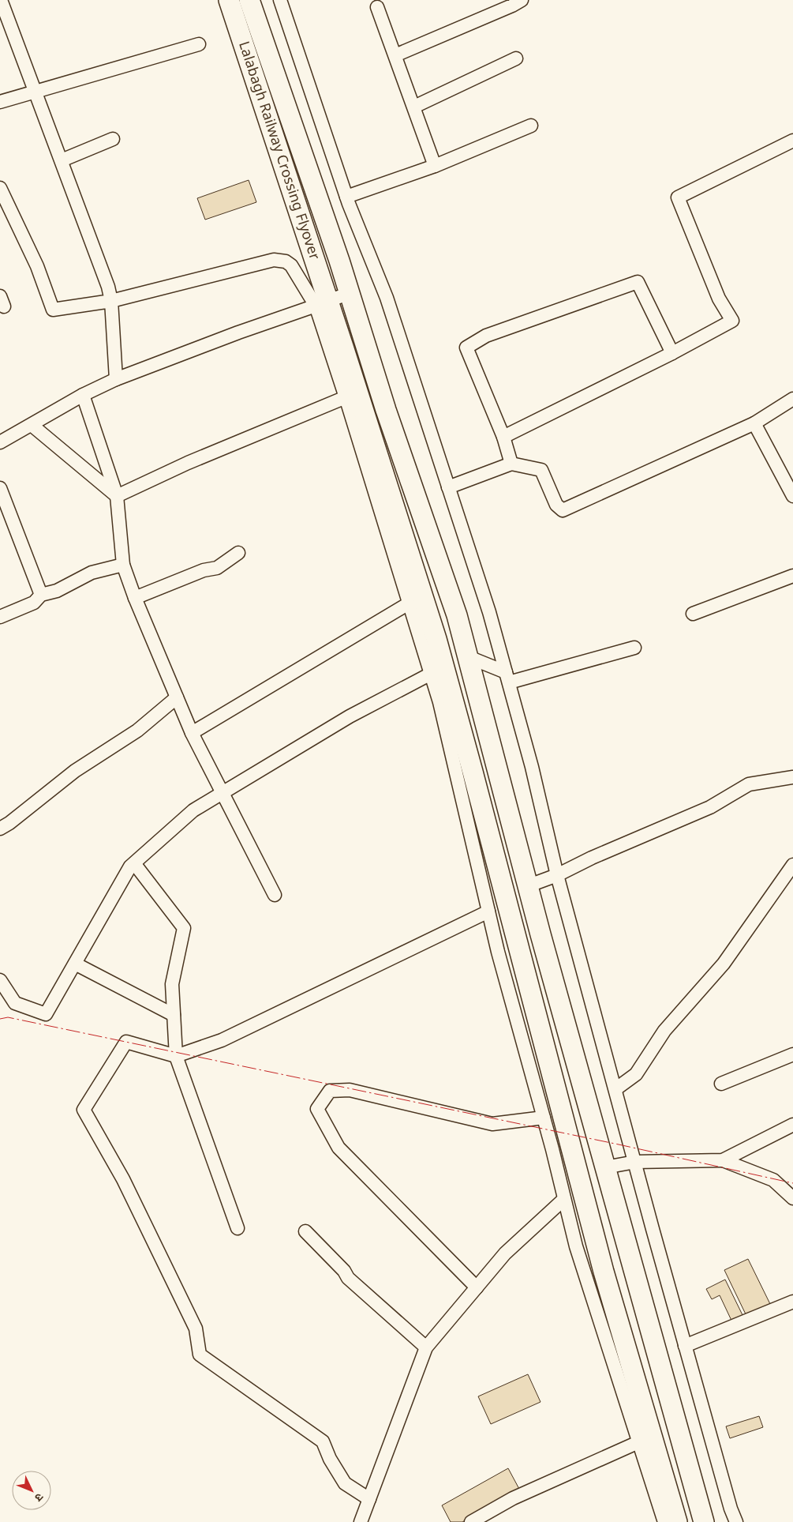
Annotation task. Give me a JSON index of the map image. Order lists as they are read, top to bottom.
{
  "streets": {
    "highway": ["Lalabagh Railway Crossing Flyover"]
  },
  "north": "bottom right"
}
